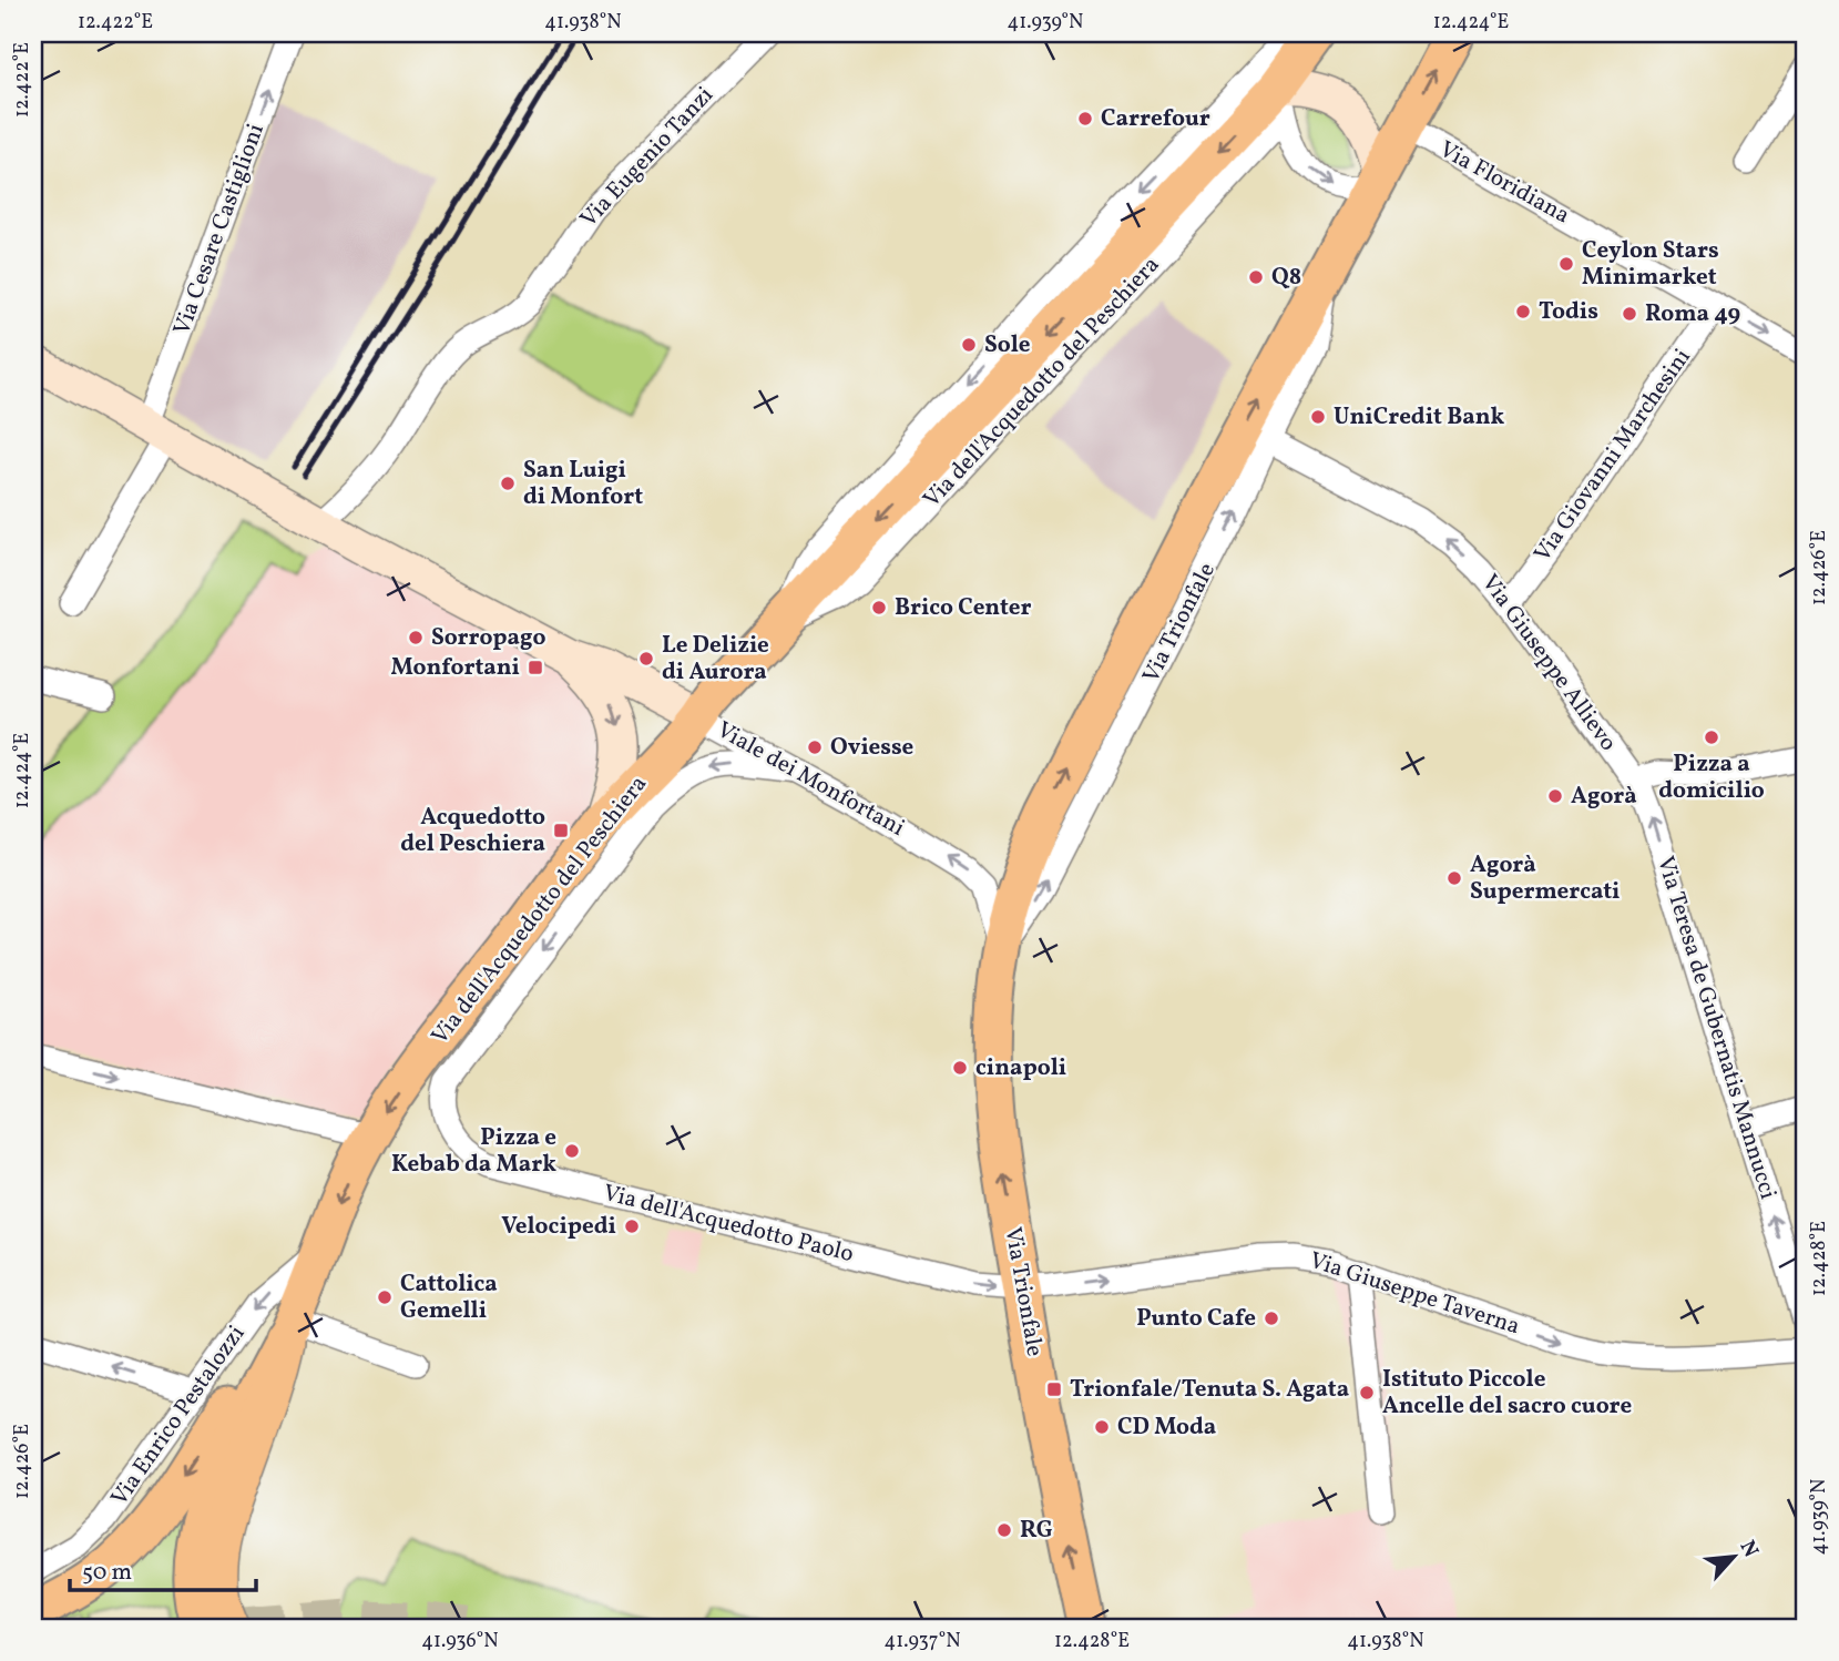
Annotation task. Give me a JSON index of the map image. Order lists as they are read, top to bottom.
{
  "streets": {
    "main road": [
      "Via dell'Acquedotto del Peschiera",
      "Via Trionfale",
      "Viale dei Monfortani",
      "Via Enrico Pestalozzi"
    ],
    "street": [
      "Via Eugenio Tanzi",
      "Via Floridiana",
      "Via Cesare Castiglioni",
      "Via Giovanni Marchesini",
      "Via Giuseppe Allievo",
      "Via Teresa de Gubernatis Mannucci",
      "Via dell'Acquedotto Paolo",
      "Via Giuseppe Taverna"
    ]
  },
  "crossings": [
    ["Via Eugenio Tanzi", "Viale dei Monfortani"],
    ["Via Floridiana", "Via Giovanni Marchesini"],
    ["Via Floridiana", "Via Trionfale"],
    ["Via Cesare Castiglioni", "Viale dei Monfortani"],
    ["Via dell'Acquedotto del Peschiera", "Viale dei Monfortani"],
    ["Via dell'Acquedotto del Peschiera", "Via dell'Acquedotto Paolo"],
    ["Via dell'Acquedotto del Peschiera", "Via Enrico Pestalozzi"],
    ["Via Giovanni Marchesini", "Via Giuseppe Allievo"],
    ["Via Trionfale", "Via Giuseppe Allievo"],
    ["Via Trionfale", "Viale dei Monfortani"],
    ["Via Trionfale", "Via dell'Acquedotto Paolo"],
    ["Via Trionfale", "Via Giuseppe Taverna"],
    ["Via Giuseppe Allievo", "Via Teresa de Gubernatis Mannucci"],
    ["Via dell'Acquedotto Paolo", "Via Giuseppe Taverna"]
  ],
  "one_way": [
    "Via Cesare Castiglioni",
    "Via dell'Acquedotto del Peschiera",
    "Via Trionfale",
    "Via Giuseppe Allievo",
    "Via Teresa de Gubernatis Mannucci",
    "Via dell'Acquedotto Paolo",
    "Via Giuseppe Taverna"
  ],
  "places": {
    "other": [
      "Carrefour",
      "Ceylon Stars Minimarket",
      "Q8",
      "Todis",
      "Roma 49",
      "Sole",
      "UniCredit Bank",
      "San Luigi di Monfort",
      "Brico Center",
      "Sorropago",
      "Le Delizie di Aurora",
      "Pizza a domicilio",
      "Oviesse",
      "Agorà",
      "Agorà Supermercati",
      "cinapoli",
      "Pizza e Kebab da Mark",
      "Velocipedi",
      "Cattolica Gemelli",
      "Punto Cafe",
      "Istituto Piccole Ancelle del sacro cuore",
      "CD Moda",
      "RG"
    ],
    "transit": ["Monfortani", "Acquedotto del Peschiera", "Trionfale/Tenuta S. Agata"]
  },
  "scale_bar": "50 m",
  "north": "top right",
  "coordinates": [
    "12.422°E",
    "41.938°N",
    "41.939°N",
    "12.424°E",
    "12.426°E",
    "12.428°E",
    "41.936°N",
    "41.937°N"
  ]
}
